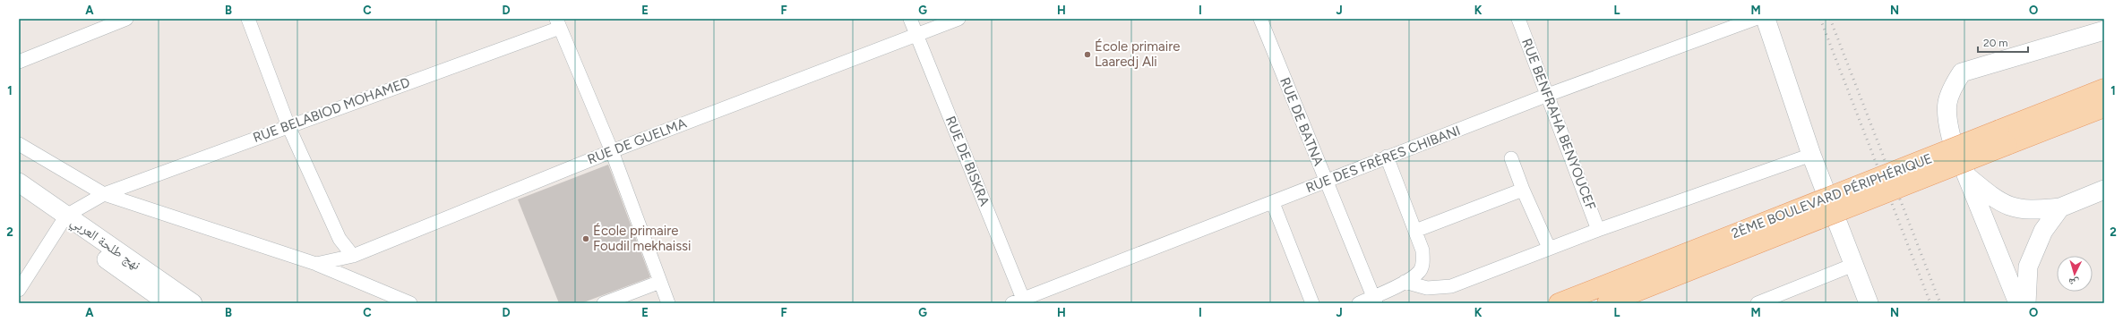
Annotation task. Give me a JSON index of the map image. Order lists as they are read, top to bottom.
{
  "streets": {
    "main road": ["2ÈME BOULEVARD PÉRIPHÉRIQUE"],
    "street": [
      "RUE BELABIOD MOHAMED",
      "RUE DE BATNA",
      "RUE BENFRAHA BENYOUCEF",
      "RUE DE GUELMA",
      "RUE DES FRÈRES CHIBANI",
      "RUE DE BISKRA",
      "نهج طلحة العربي"
    ]
  },
  "crossings": [
    ["RUE BELABIOD MOHAMED", "نهج طلحة العربي"],
    ["RUE DE BATNA", "RUE DES FRÈRES CHIBANI"],
    ["RUE BENFRAHA BENYOUCEF", "RUE DES FRÈRES CHIBANI"],
    ["RUE DE GUELMA", "RUE DE BISKRA"],
    ["RUE DES FRÈRES CHIBANI", "RUE DE BISKRA"]
  ],
  "places": ["École primaire Laaredj Ali", "École primaire Foudil mekhaissi"],
  "scale_bar": "20 m",
  "north": "bottom",
  "grid": {
    "columns": [
      "A",
      "B",
      "C",
      "D",
      "E",
      "F",
      "G",
      "H",
      "I",
      "J",
      "K",
      "L",
      "M",
      "N",
      "O"
    ],
    "rows": ["1", "2"]
  }
}
